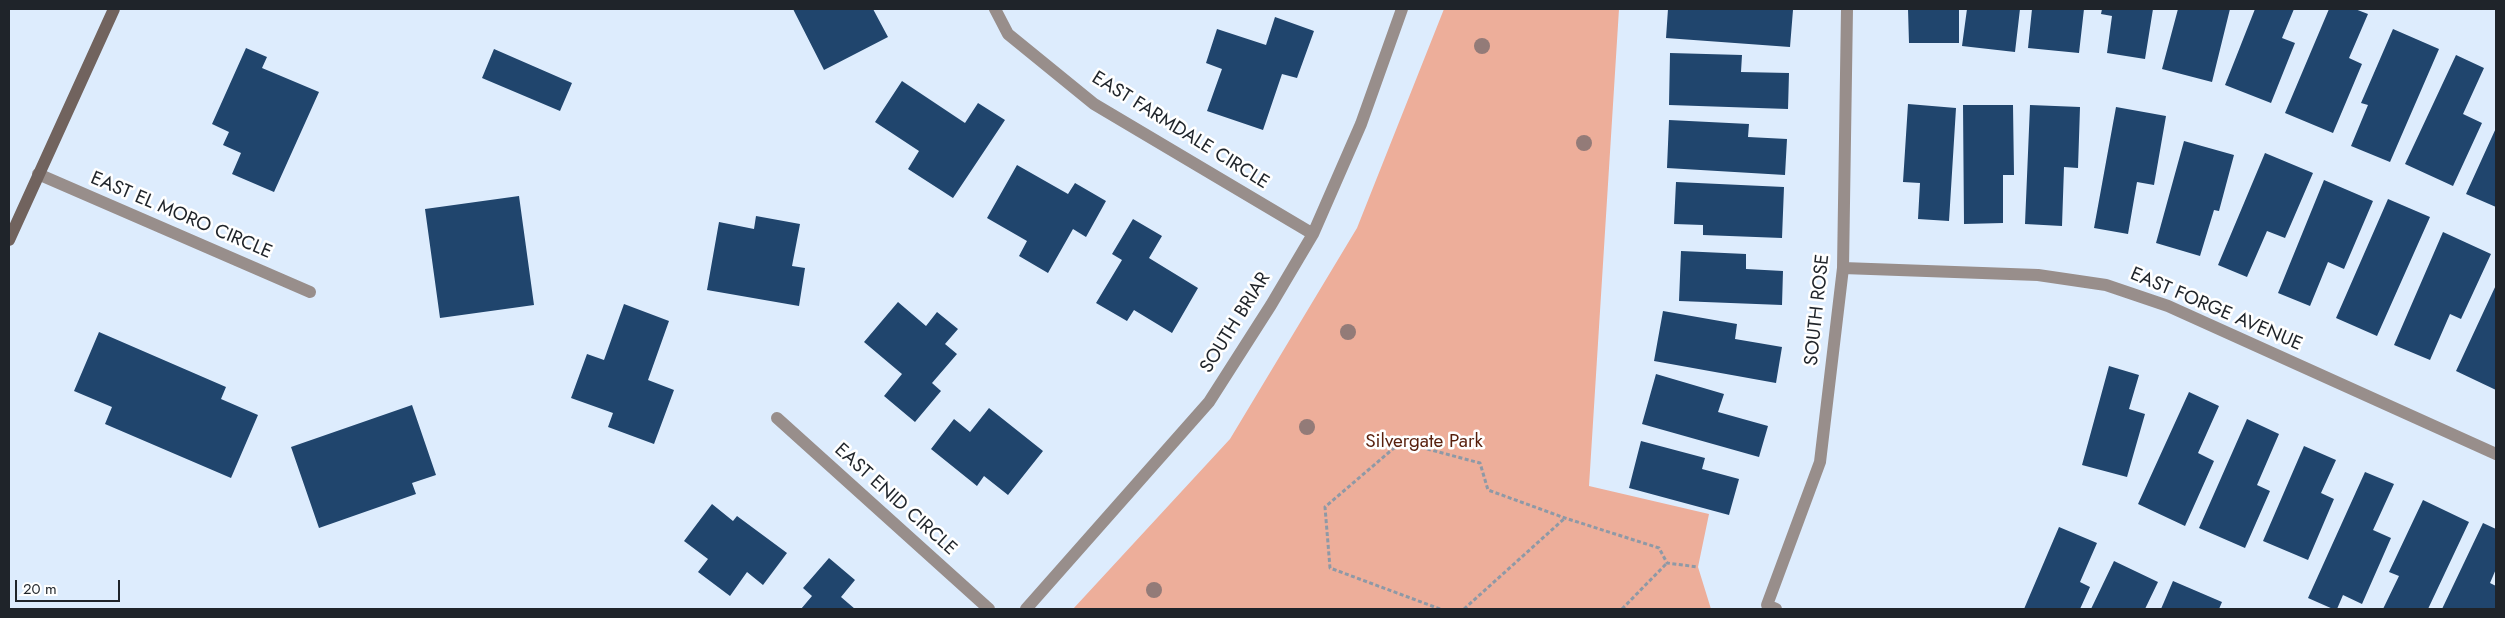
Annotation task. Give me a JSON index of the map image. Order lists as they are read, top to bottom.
{
  "streets": {
    "street": [
      "EAST FARMDALE CIRCLE",
      "EAST EL MORO CIRCLE",
      "SOUTH ROSE",
      "EAST FORGE AVENUE",
      "SOUTH BRIAR",
      "EAST ENID CIRCLE"
    ]
  },
  "crossings": [
    ["EAST FARMDALE CIRCLE", "SOUTH BRIAR"],
    ["SOUTH ROSE", "EAST FORGE AVENUE"]
  ],
  "parks": ["Silvergate Park"],
  "scale_bar": "20 m"
}
